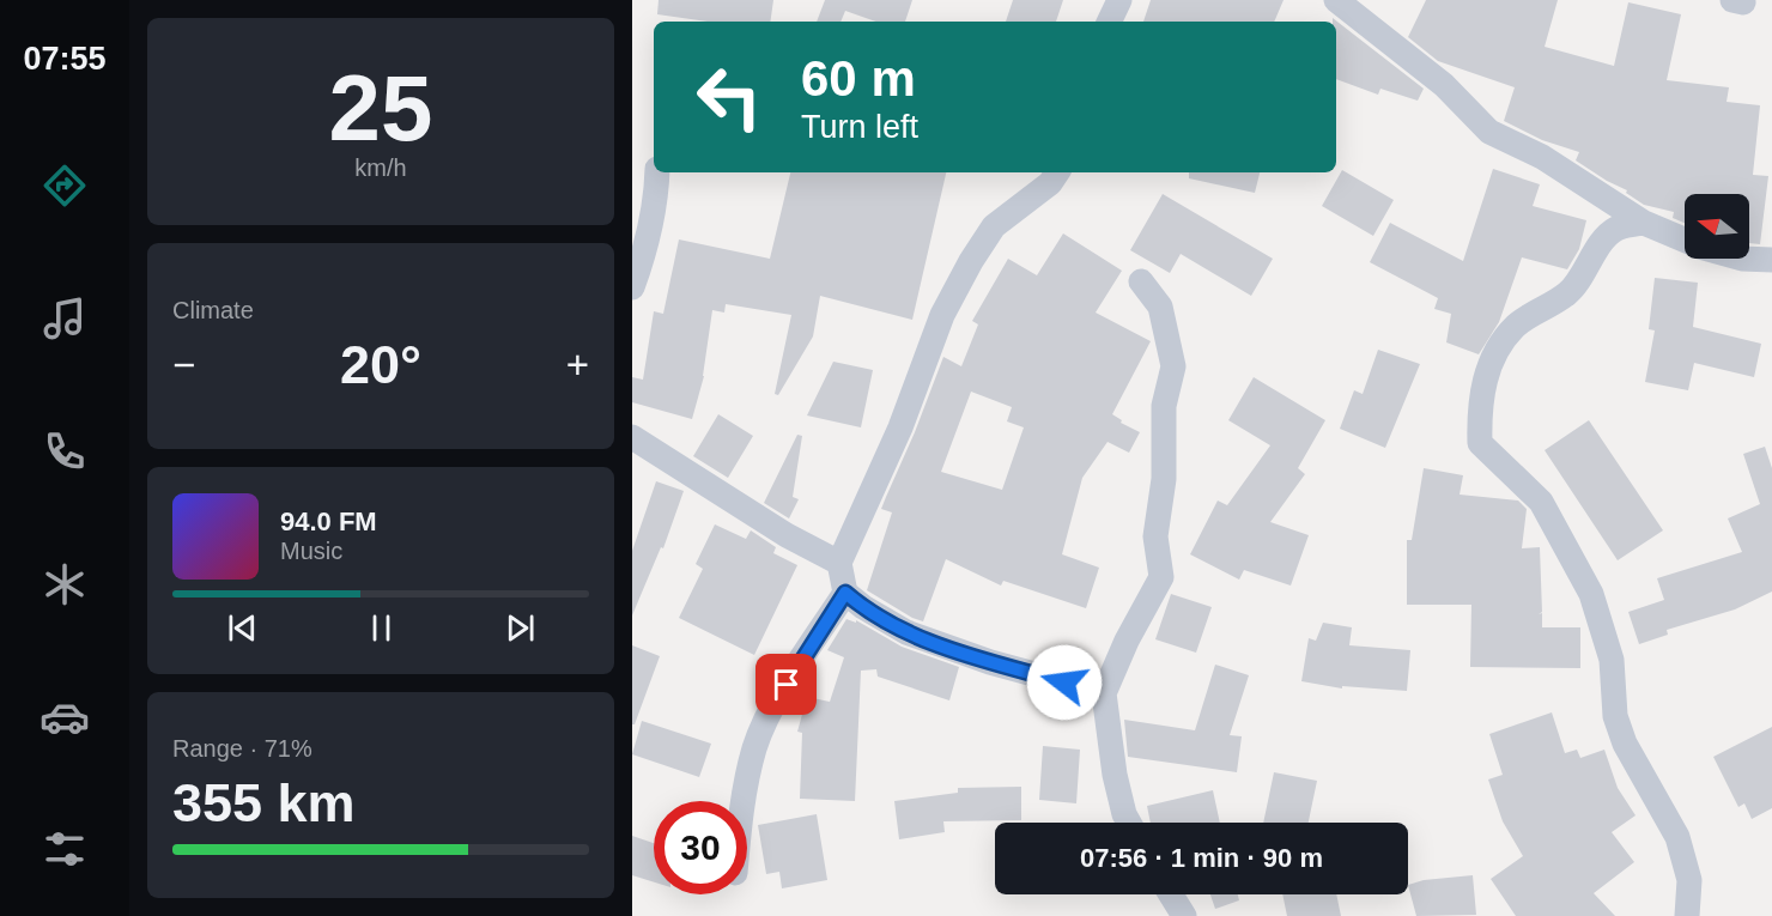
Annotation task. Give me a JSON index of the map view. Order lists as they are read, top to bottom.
{
  "north": "left",
  "page": {
    "tabs": "07:55",
    "tile": [
      ["25", "km/h"],
      "Climate",
      ["Range · 71%", "355 km"]
    ],
    "turn": ["60 m", "Turn left"],
    "heat": ["−", "20°", "+"],
    "song": ["94.0 FM", "Music"],
    "limit": "30",
    "trip": "07:56 · 1 min · 90 m"
  }
}
